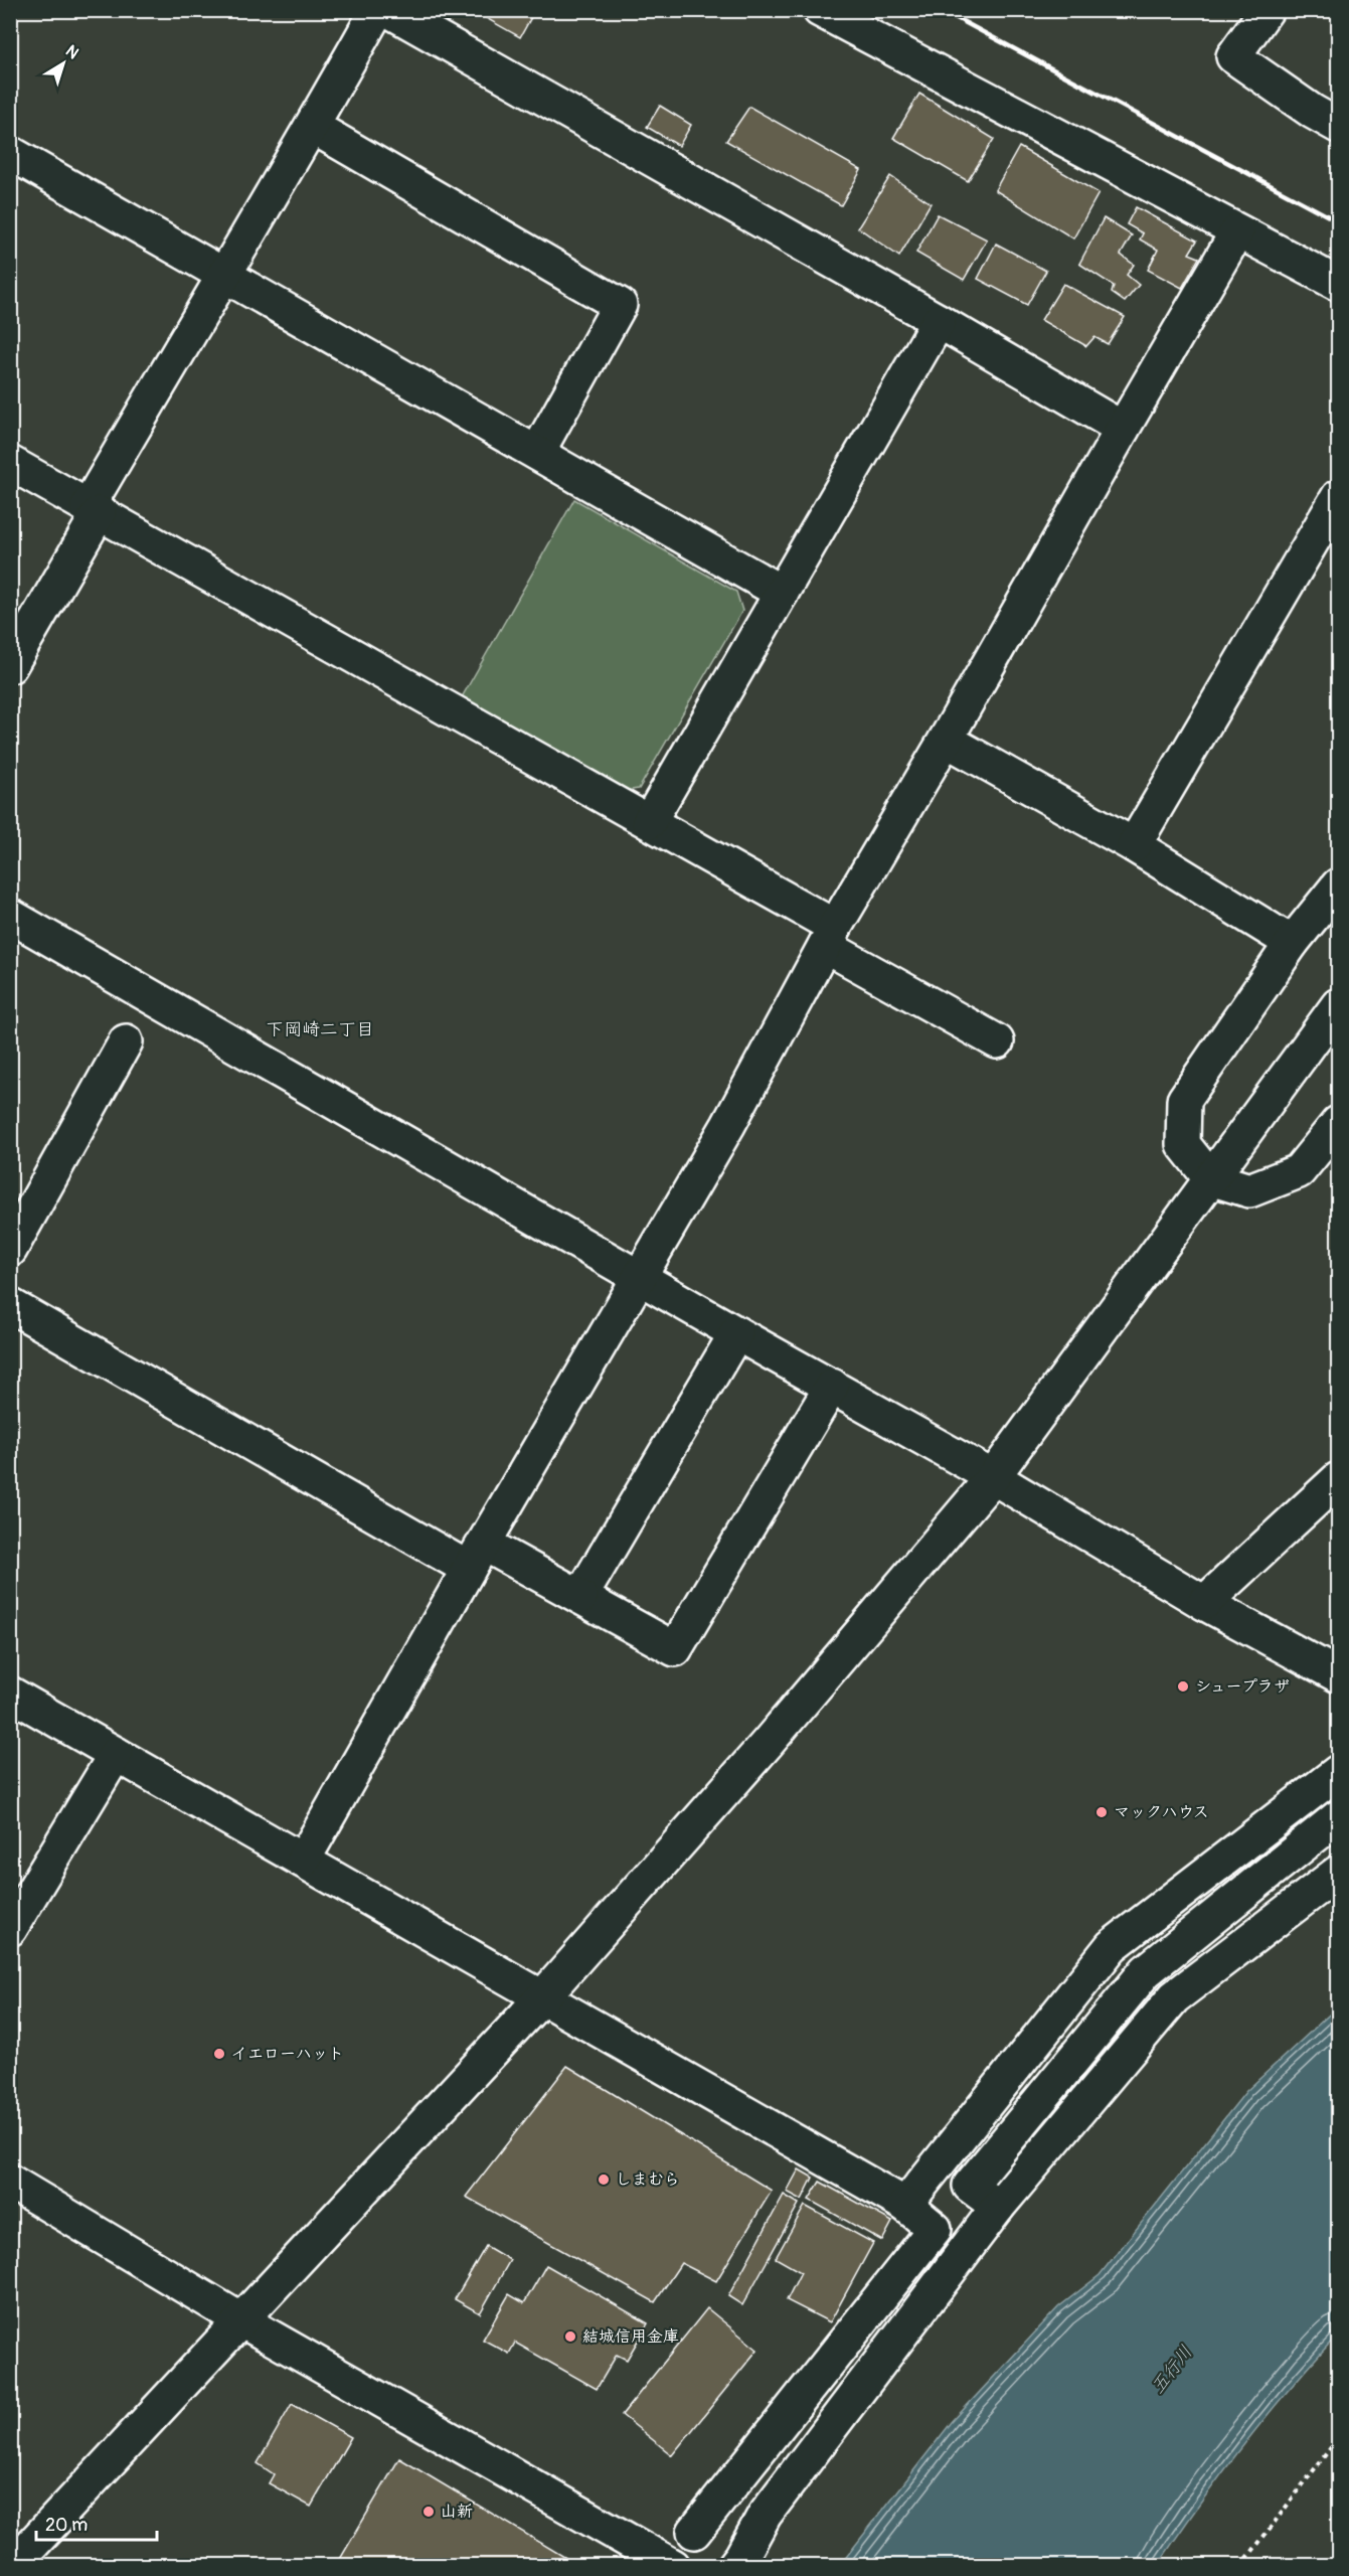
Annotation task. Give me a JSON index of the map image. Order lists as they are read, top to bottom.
{
  "districts": ["下岡崎二丁目"],
  "water": ["五行川"],
  "places": [
    "シュープラザ",
    "マックハウス",
    "イエローハット",
    "しまむら",
    "結城信用金庫",
    "山新"
  ],
  "scale_bar": "20 m",
  "north": "top right"
}
